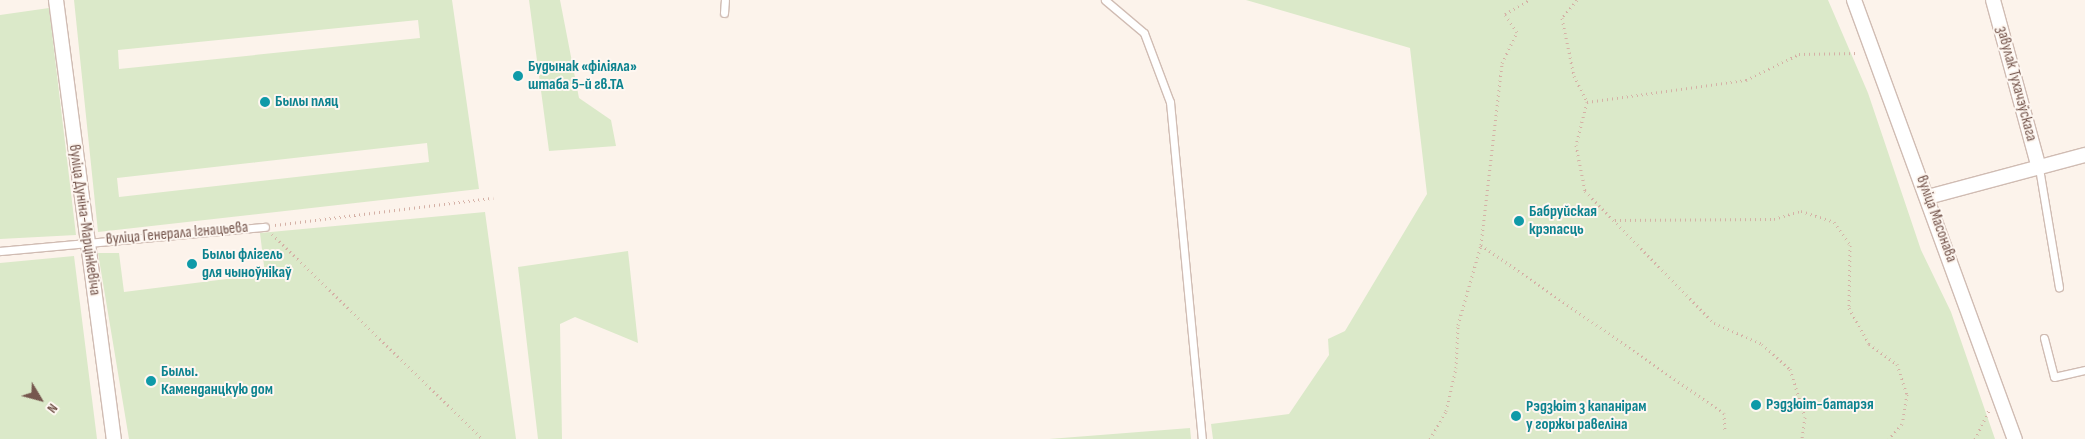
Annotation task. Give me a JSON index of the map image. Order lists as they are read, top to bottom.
{
  "streets": {
    "street": ["завулак Тухачэўскага", "вуліца Масонава", "вуліца Дуніна-Марцінкевіча"],
    "lane": ["вуліца Генерала Ігнацьева"]
  },
  "crossings": [
    ["вуліца Дуніна-Марцінкевіча", "вуліца Генерала Ігнацьева"]
  ],
  "places": [
    "Будынак «філіяла» штаба 5-й гв.ТА",
    "Былы пляц",
    "Бабруйская крэпасць",
    "Былы флігель для чыноўнікаў",
    "Былы. Каменданцкую дом",
    "Рэдзюіт-батарэя",
    "Рэдзюіт з капанірам у горжы равеліна"
  ],
  "north": "bottom right"
}
